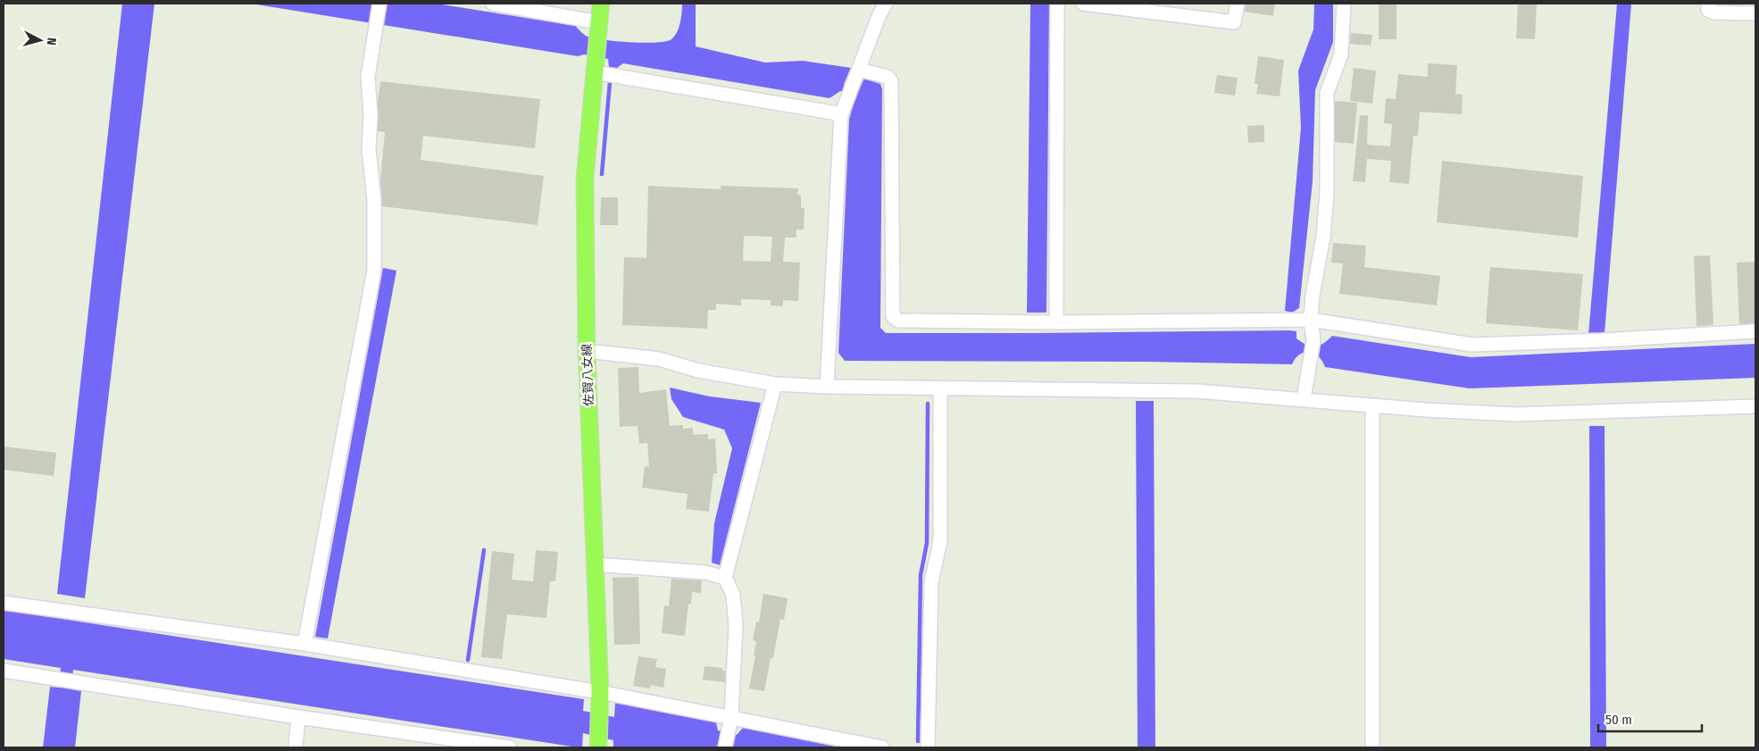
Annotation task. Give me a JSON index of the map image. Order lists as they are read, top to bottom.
{
  "streets": {
    "main road": ["佐賀八女線"]
  },
  "scale_bar": "50 m",
  "north": "right"
}
